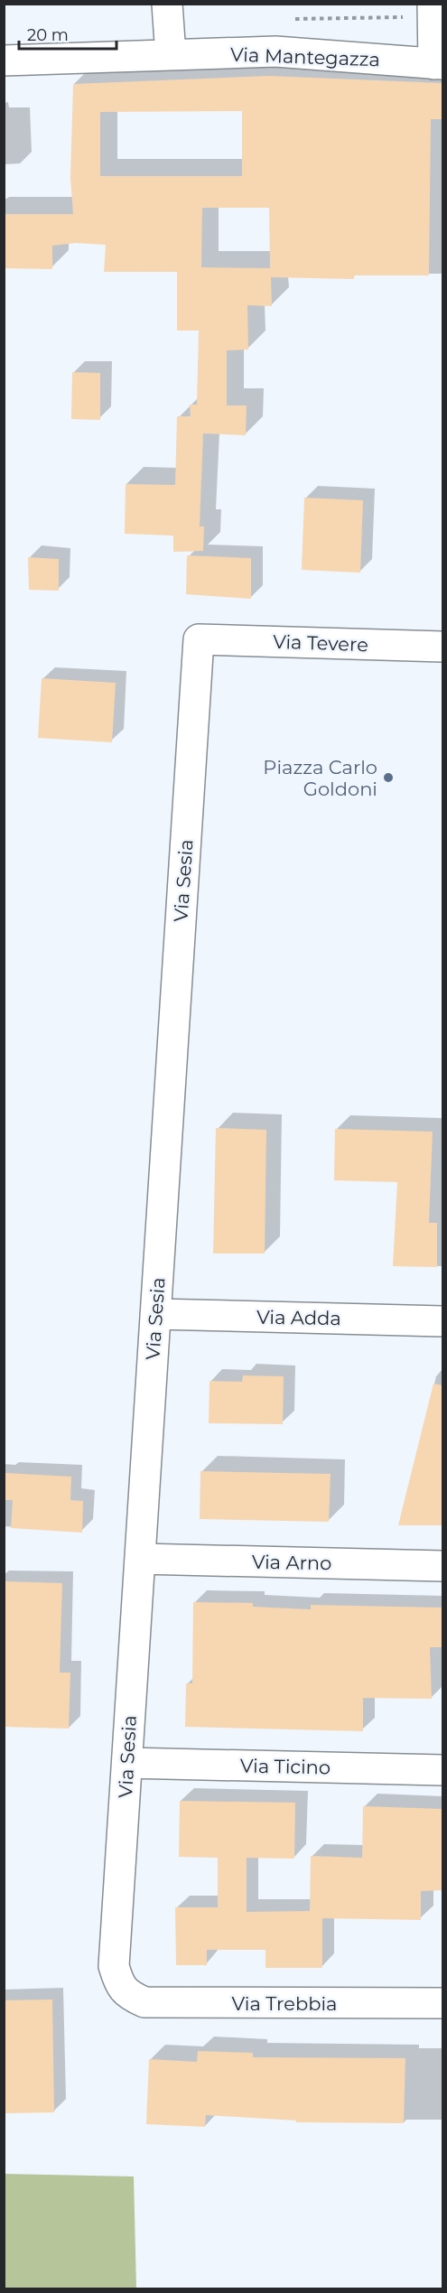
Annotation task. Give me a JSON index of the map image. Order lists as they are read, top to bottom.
{
  "streets": {
    "street": [
      "Via Mantegazza",
      "Via Tevere",
      "Via Sesia",
      "Via Adda",
      "Via Arno",
      "Via Ticino",
      "Via Trebbia"
    ]
  },
  "crossings": [
    ["Via Tevere", "Via Sesia"],
    ["Via Sesia", "Via Adda"],
    ["Via Sesia", "Via Arno"],
    ["Via Sesia", "Via Ticino"],
    ["Via Sesia", "Via Trebbia"]
  ],
  "places": ["Piazza Carlo Goldoni"],
  "scale_bar": "20 m"
}
